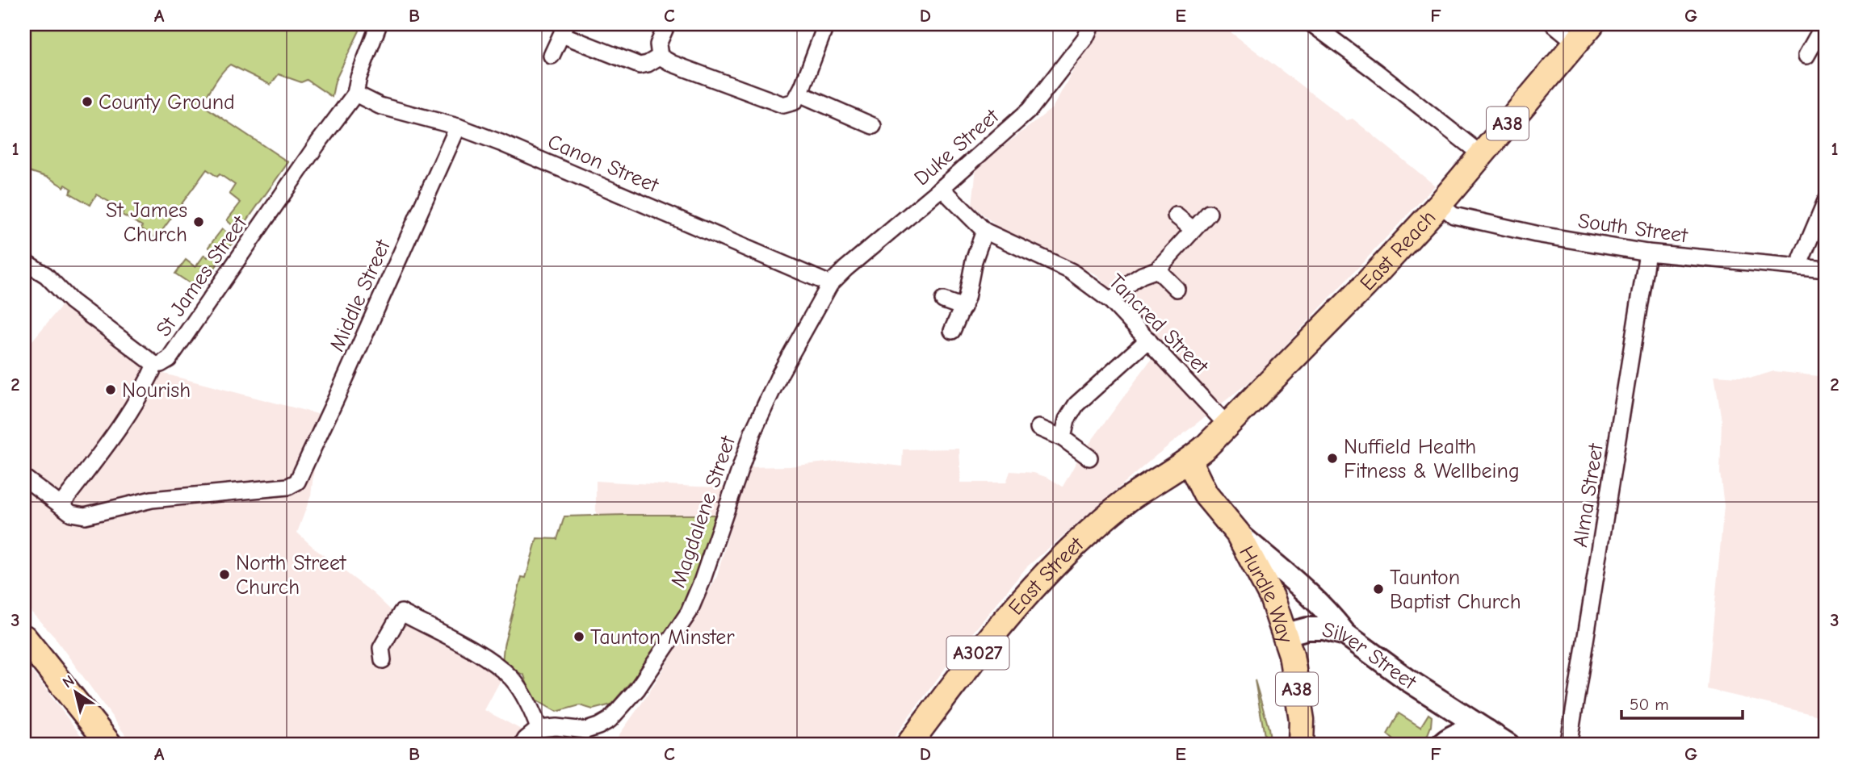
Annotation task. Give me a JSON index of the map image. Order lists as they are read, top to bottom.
{
  "streets": {
    "main road": [
      "A38",
      "East Reach",
      "East Street",
      "Hurdle Way",
      "A3027",
      "Silver Street"
    ],
    "street": [
      "Duke Street",
      "Canon Street",
      "South Street",
      "St James Street",
      "Middle Street",
      "Tancred Street",
      "Alma Street",
      "Magdalene Street"
    ]
  },
  "crossings": [
    ["Duke Street", "Canon Street"],
    ["Duke Street", "Tancred Street"],
    ["Duke Street", "Magdalene Street"],
    ["Canon Street", "St James Street"],
    ["Canon Street", "Middle Street"],
    ["Canon Street", "Magdalene Street"],
    ["South Street", "East Reach"],
    ["South Street", "Alma Street"],
    ["East Reach", "Tancred Street"],
    ["East Reach", "East Street"],
    ["East Reach", "Hurdle Way"],
    ["St James Street", "Middle Street"],
    ["East Street", "Hurdle Way"],
    ["Hurdle Way", "Silver Street"]
  ],
  "places": [
    "County Ground",
    "St James Church",
    "Nourish",
    "Nuffield Health Fitness & Wellbeing",
    "North Street Church",
    "Taunton Baptist Church",
    "Taunton Minster"
  ],
  "scale_bar": "50 m",
  "north": "top left",
  "grid": {
    "columns": [
      "A",
      "B",
      "C",
      "D",
      "E",
      "F",
      "G"
    ],
    "rows": ["1", "2", "3"]
  }
}
